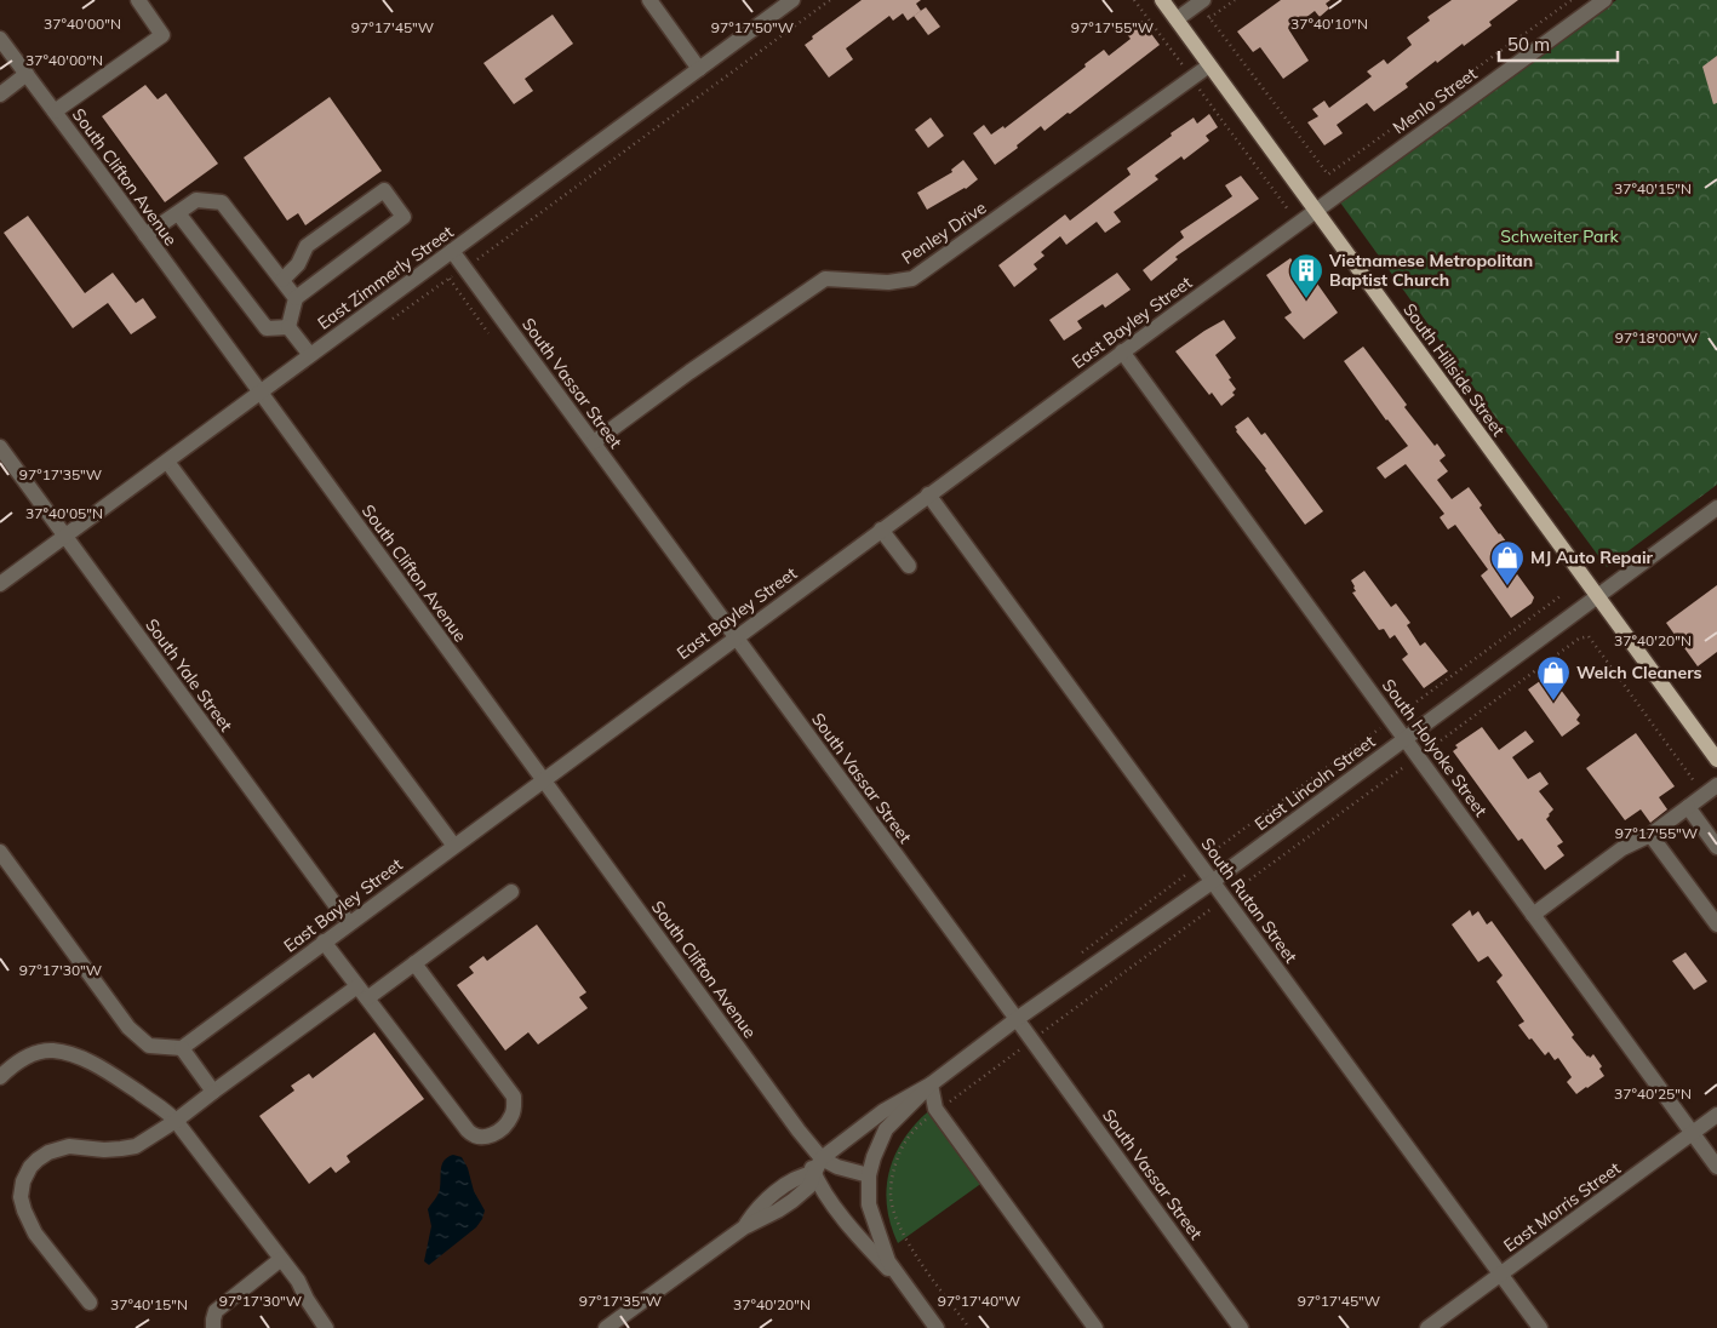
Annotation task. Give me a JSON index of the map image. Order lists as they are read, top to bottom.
{
  "streets": {
    "main road": ["South Hillside Street"],
    "street": [
      "Menlo Street",
      "South Clifton Avenue",
      "Penley Drive",
      "East Zimmerly Street",
      "East Bayley Street",
      "South Vassar Street",
      "South Yale Street",
      "South Holyoke Street",
      "East Lincoln Street",
      "South Rutan Street",
      "East Morris Street"
    ]
  },
  "crossings": [
    ["Menlo Street", "East Bayley Street"],
    ["Menlo Street", "South Hillside Street"],
    ["South Clifton Avenue", "East Zimmerly Street"],
    ["South Clifton Avenue", "East Bayley Street"],
    ["South Clifton Avenue", "East Lincoln Street"],
    ["Penley Drive", "South Hillside Street"],
    ["Penley Drive", "South Vassar Street"],
    ["East Zimmerly Street", "South Vassar Street"],
    ["East Zimmerly Street", "South Yale Street"],
    ["East Bayley Street", "South Hillside Street"],
    ["East Bayley Street", "South Vassar Street"],
    ["East Bayley Street", "South Yale Street"],
    ["East Bayley Street", "South Holyoke Street"],
    ["East Bayley Street", "South Rutan Street"],
    ["South Hillside Street", "East Lincoln Street"],
    ["South Vassar Street", "East Lincoln Street"],
    ["South Holyoke Street", "East Lincoln Street"],
    ["South Holyoke Street", "East Morris Street"],
    ["East Lincoln Street", "South Rutan Street"],
    ["South Rutan Street", "East Morris Street"]
  ],
  "parks": ["Schweiter Park"],
  "places": {
    "building": ["Vietnamese Metropolitan Baptist Church"],
    "shop": ["MJ Auto Repair", "Welch Cleaners"]
  },
  "scale_bar": "50 m",
  "coordinates": [
    "37°40'00\"N",
    "37°40'10\"N",
    "97°17'45\"W",
    "97°17'50\"W",
    "97°17'55\"W",
    "37°40'15\"N",
    "97°18'00\"W",
    "97°17'35\"W",
    "37°40'05\"N",
    "37°40'20\"N",
    "97°17'30\"W",
    "37°40'25\"N",
    "97°17'40\"W"
  ]
}
